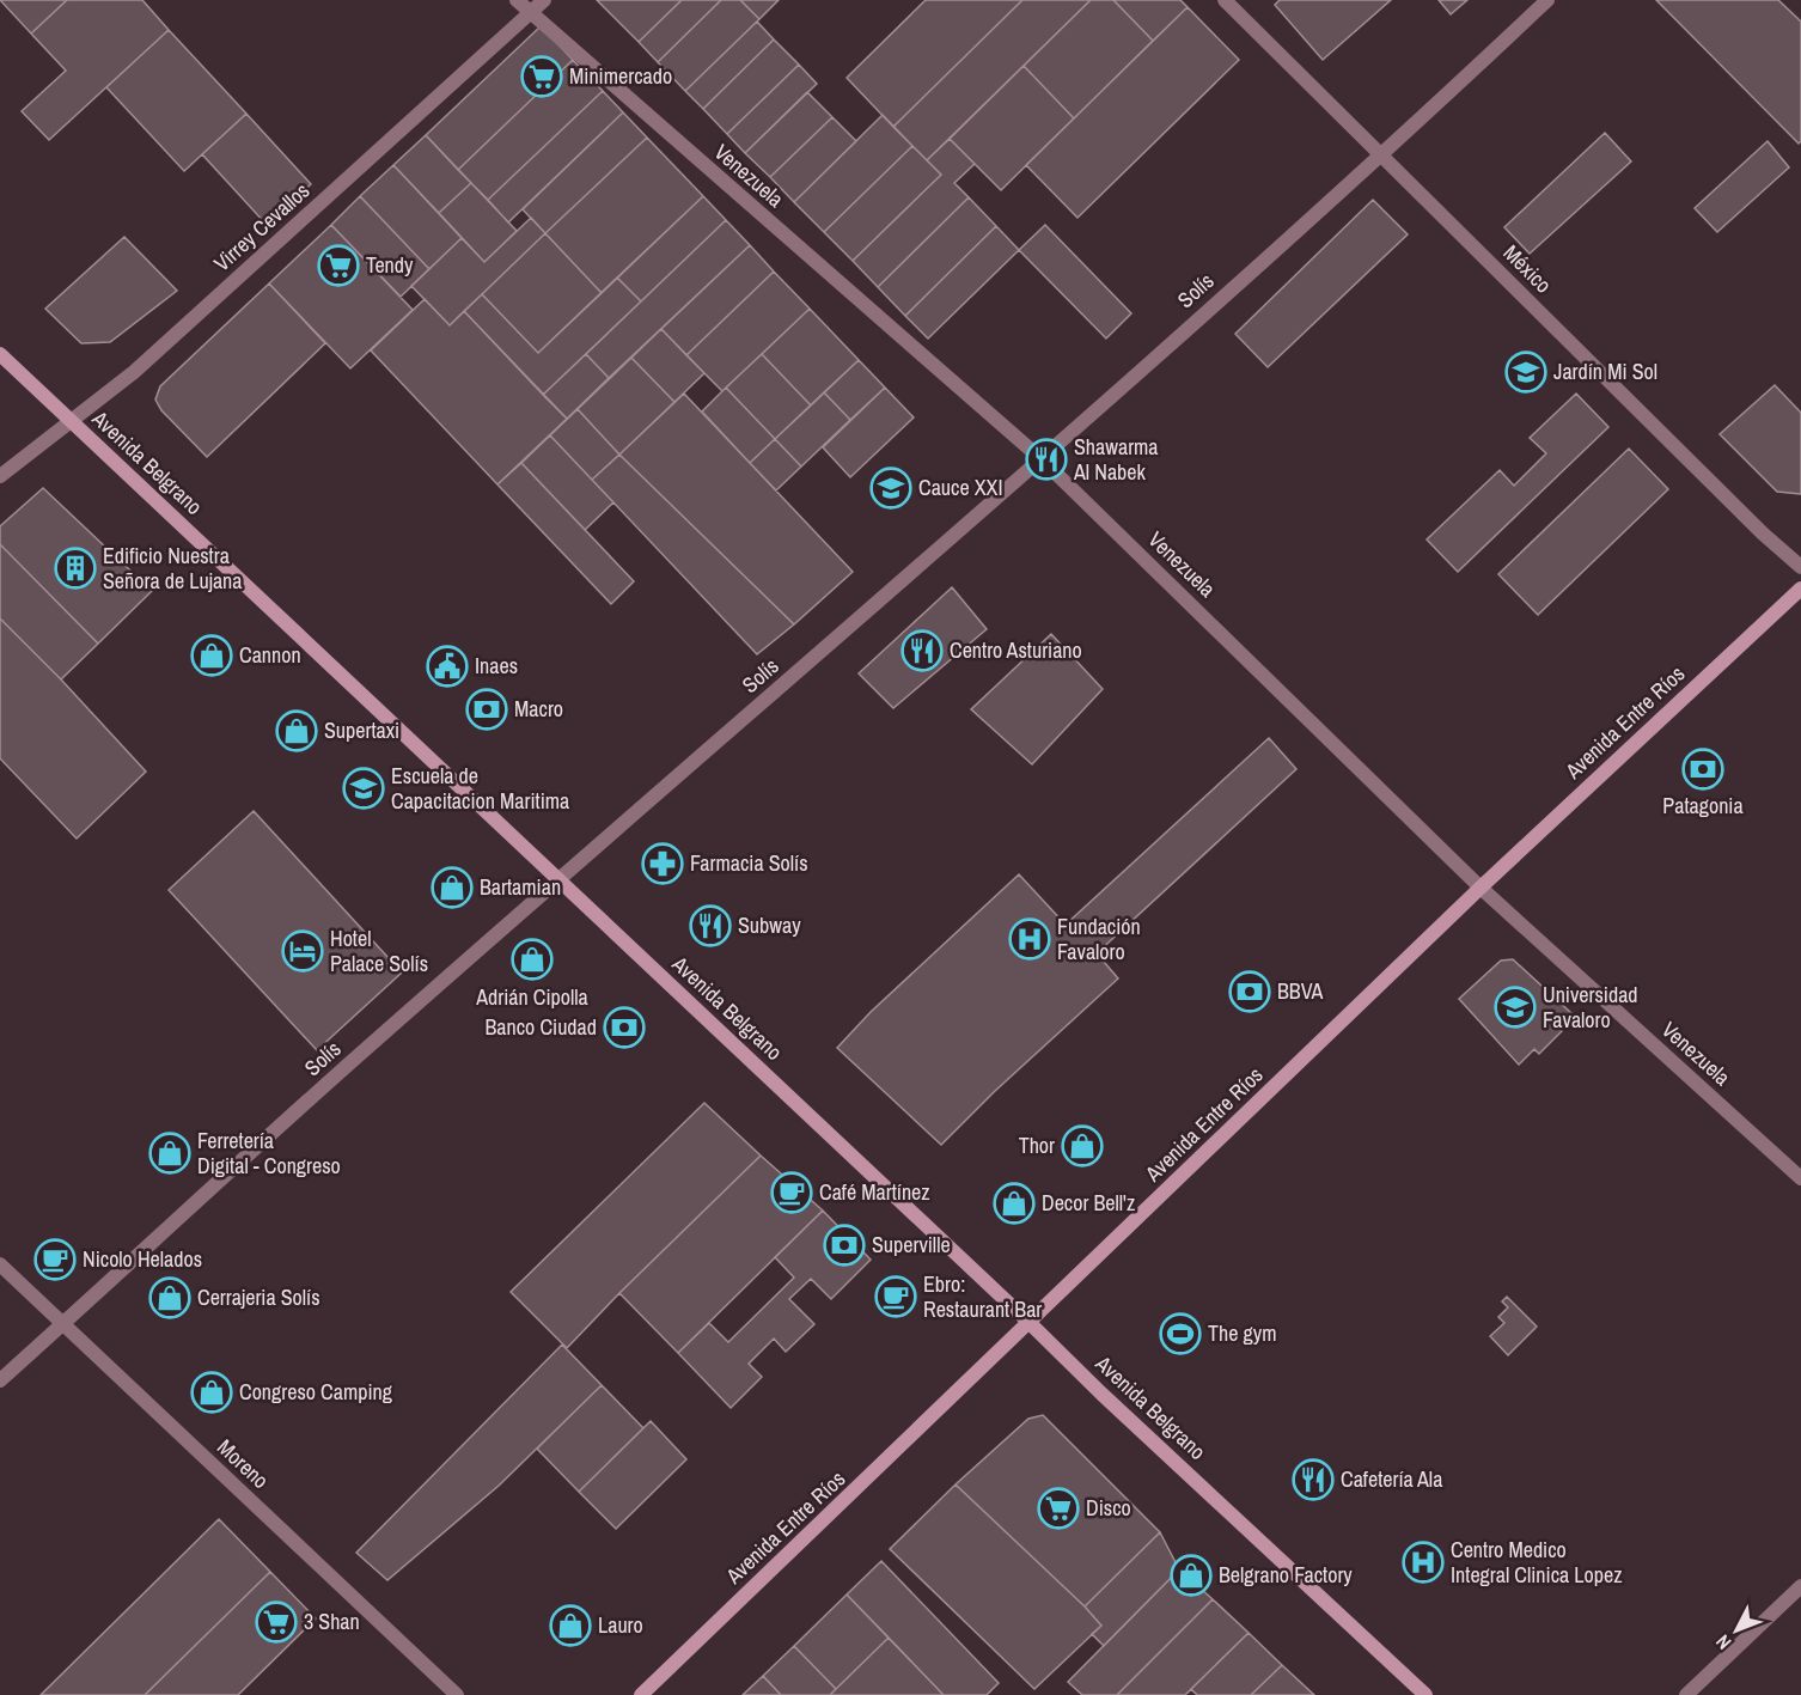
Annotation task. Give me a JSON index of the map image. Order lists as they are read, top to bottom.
{
  "streets": {
    "main road": ["Avenida Belgrano", "Avenida Entre Ríos"],
    "street": [
      "Venezuela",
      "Virrey Cevallos",
      "México",
      "Solís",
      "Moreno"
    ]
  },
  "crossings": [
    ["Venezuela", "Virrey Cevallos"],
    ["Venezuela", "Solís"],
    ["Venezuela", "Avenida Entre Ríos"],
    ["Virrey Cevallos", "Avenida Belgrano"],
    ["México", "Solís"],
    ["Solís", "Avenida Belgrano"],
    ["Solís", "Moreno"],
    ["Avenida Belgrano", "Avenida Entre Ríos"]
  ],
  "places": {
    "supermarket": [
      "Minimercado",
      "Tendy",
      "Disco",
      "3 Shan"
    ],
    "school or university": [
      "Jardín Mi Sol",
      "Cauce XXI",
      "Escuela de Capacitacion Maritima",
      "Universidad Favaloro"
    ],
    "restaurant": [
      "Shawarma Al Nabek",
      "Centro Asturiano",
      "Subway",
      "Cafetería Ala"
    ],
    "building": ["Edificio Nuestra Señora de Lujana"],
    "shop": [
      "Cannon",
      "Supertaxi",
      "Bartamian",
      "Adrián Cipolla",
      "Thor",
      "Ferretería Digital - Congreso",
      "Decor Bell'z",
      "Cerrajeria Solís",
      "Congreso Camping",
      "Belgrano Factory",
      "Lauro"
    ],
    "public building": ["Inaes"],
    "bank": [
      "Macro",
      "Patagonia",
      "BBVA",
      "Banco Ciudad",
      "Superville"
    ],
    "pharmacy": ["Farmacia Solís"],
    "hospital": ["Fundación Favaloro", "Centro Medico Integral Clinica Lopez"],
    "hotel": ["Hotel Palace Solís"],
    "cafe": ["Café Martínez", "Nicolo Helados", "Ebro: Restaurant Bar"],
    "sports": ["The gym"]
  },
  "north": "bottom left"
}
